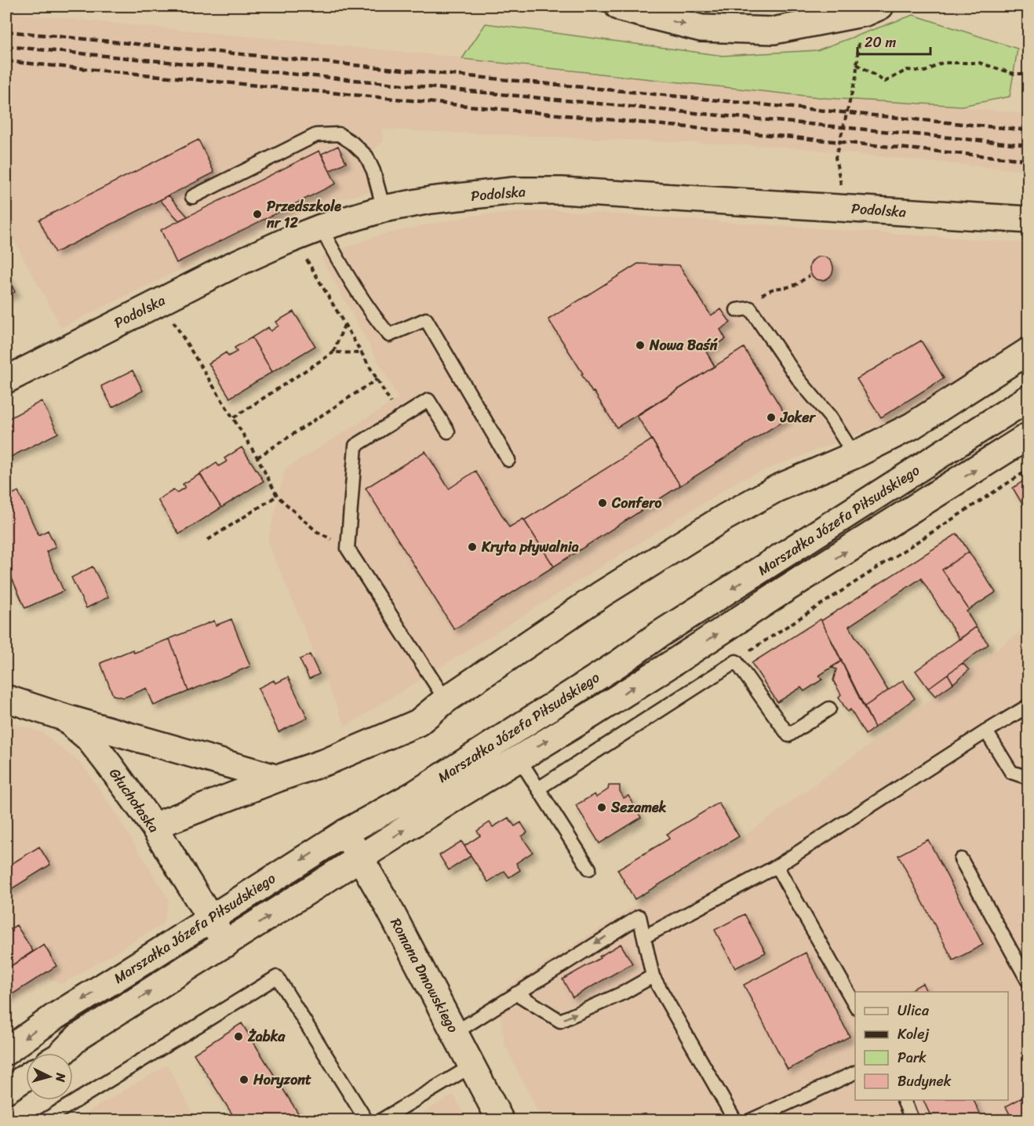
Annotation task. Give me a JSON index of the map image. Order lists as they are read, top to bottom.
{
  "streets": {
    "street": [
      "Podolska",
      "Marszałka Józefa Piłsudskiego",
      "Głuchołaska",
      "Romana Dmowskiego"
    ]
  },
  "crossings": [
    ["Marszałka Józefa Piłsudskiego", "Głuchołaska"],
    ["Marszałka Józefa Piłsudskiego", "Romana Dmowskiego"]
  ],
  "places": [
    "Przedszkole nr 12",
    "Nowa Baśń",
    "Joker",
    "Confero",
    "Kryta pływalnia",
    "Sezamek",
    "Żabka",
    "Horyzont"
  ],
  "legend": [
    "Ulica",
    "Kolej",
    "Park",
    "Budynek"
  ],
  "scale_bar": "20 m",
  "north": "right"
}
